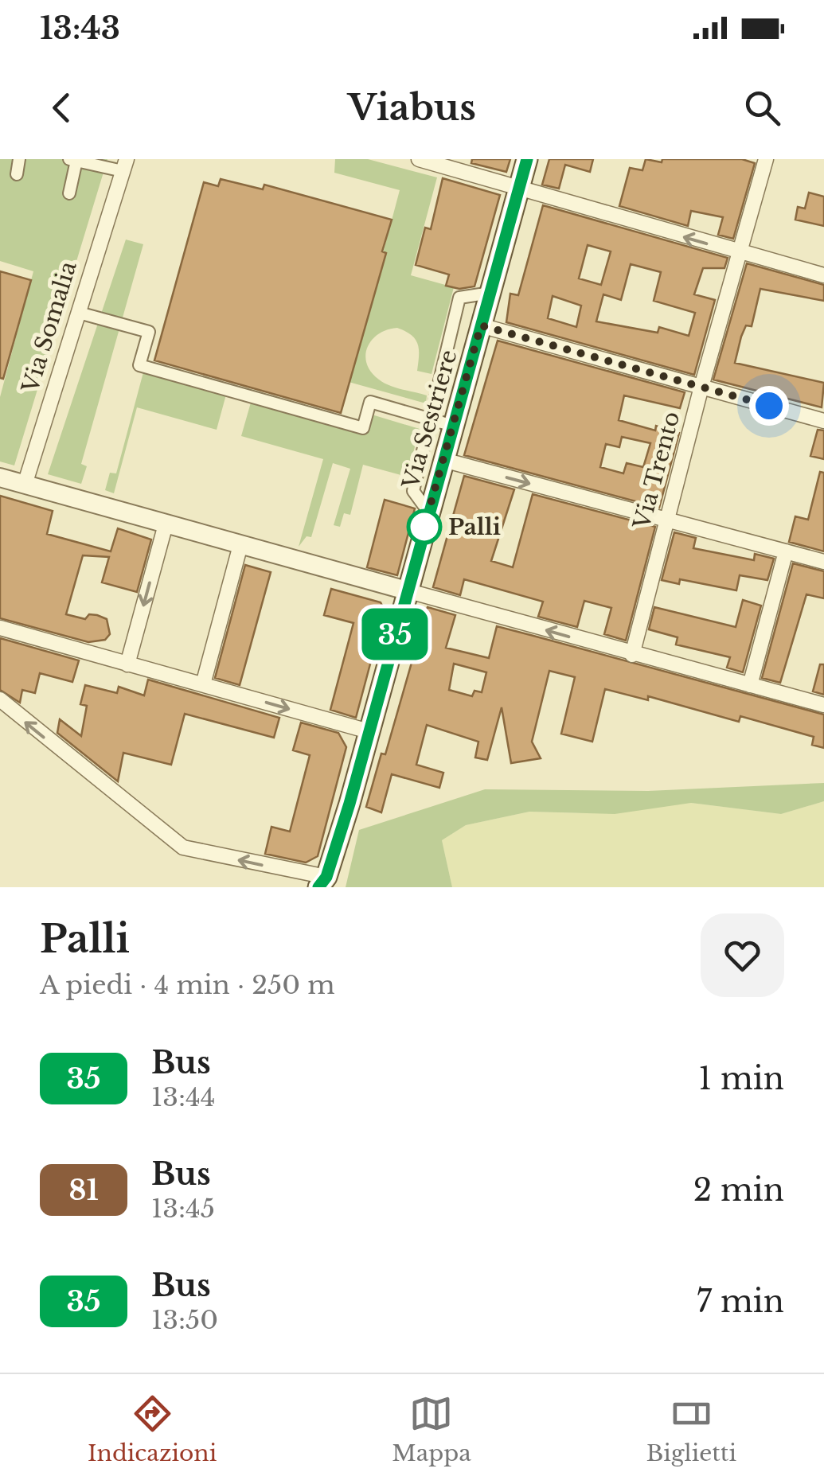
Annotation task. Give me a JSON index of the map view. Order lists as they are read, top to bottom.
{
  "streets": {
    "main road": ["Via Sestriere"],
    "street": ["Via Somalia", "Via Trento"]
  },
  "places": ["Palli"],
  "lines": ["bus line 35"],
  "page": {
    "status": "13:43",
    "header": "Viabus",
    "on_map": "35",
    "heading": ["Palli", "A piedi · 4 min · 250 m"],
    "list": [
      {
        "mark": "35",
        "name": "Bus",
        "note": "13:44",
        "value": "1 min"
      },
      {
        "mark": "81",
        "name": "Bus",
        "note": "13:45",
        "value": "2 min"
      },
      {
        "mark": "35",
        "name": "Bus",
        "note": "13:50",
        "value": "7 min"
      }
    ],
    "tabs": ["Indicazioni", "Mappa", "Biglietti"]
  }
}
